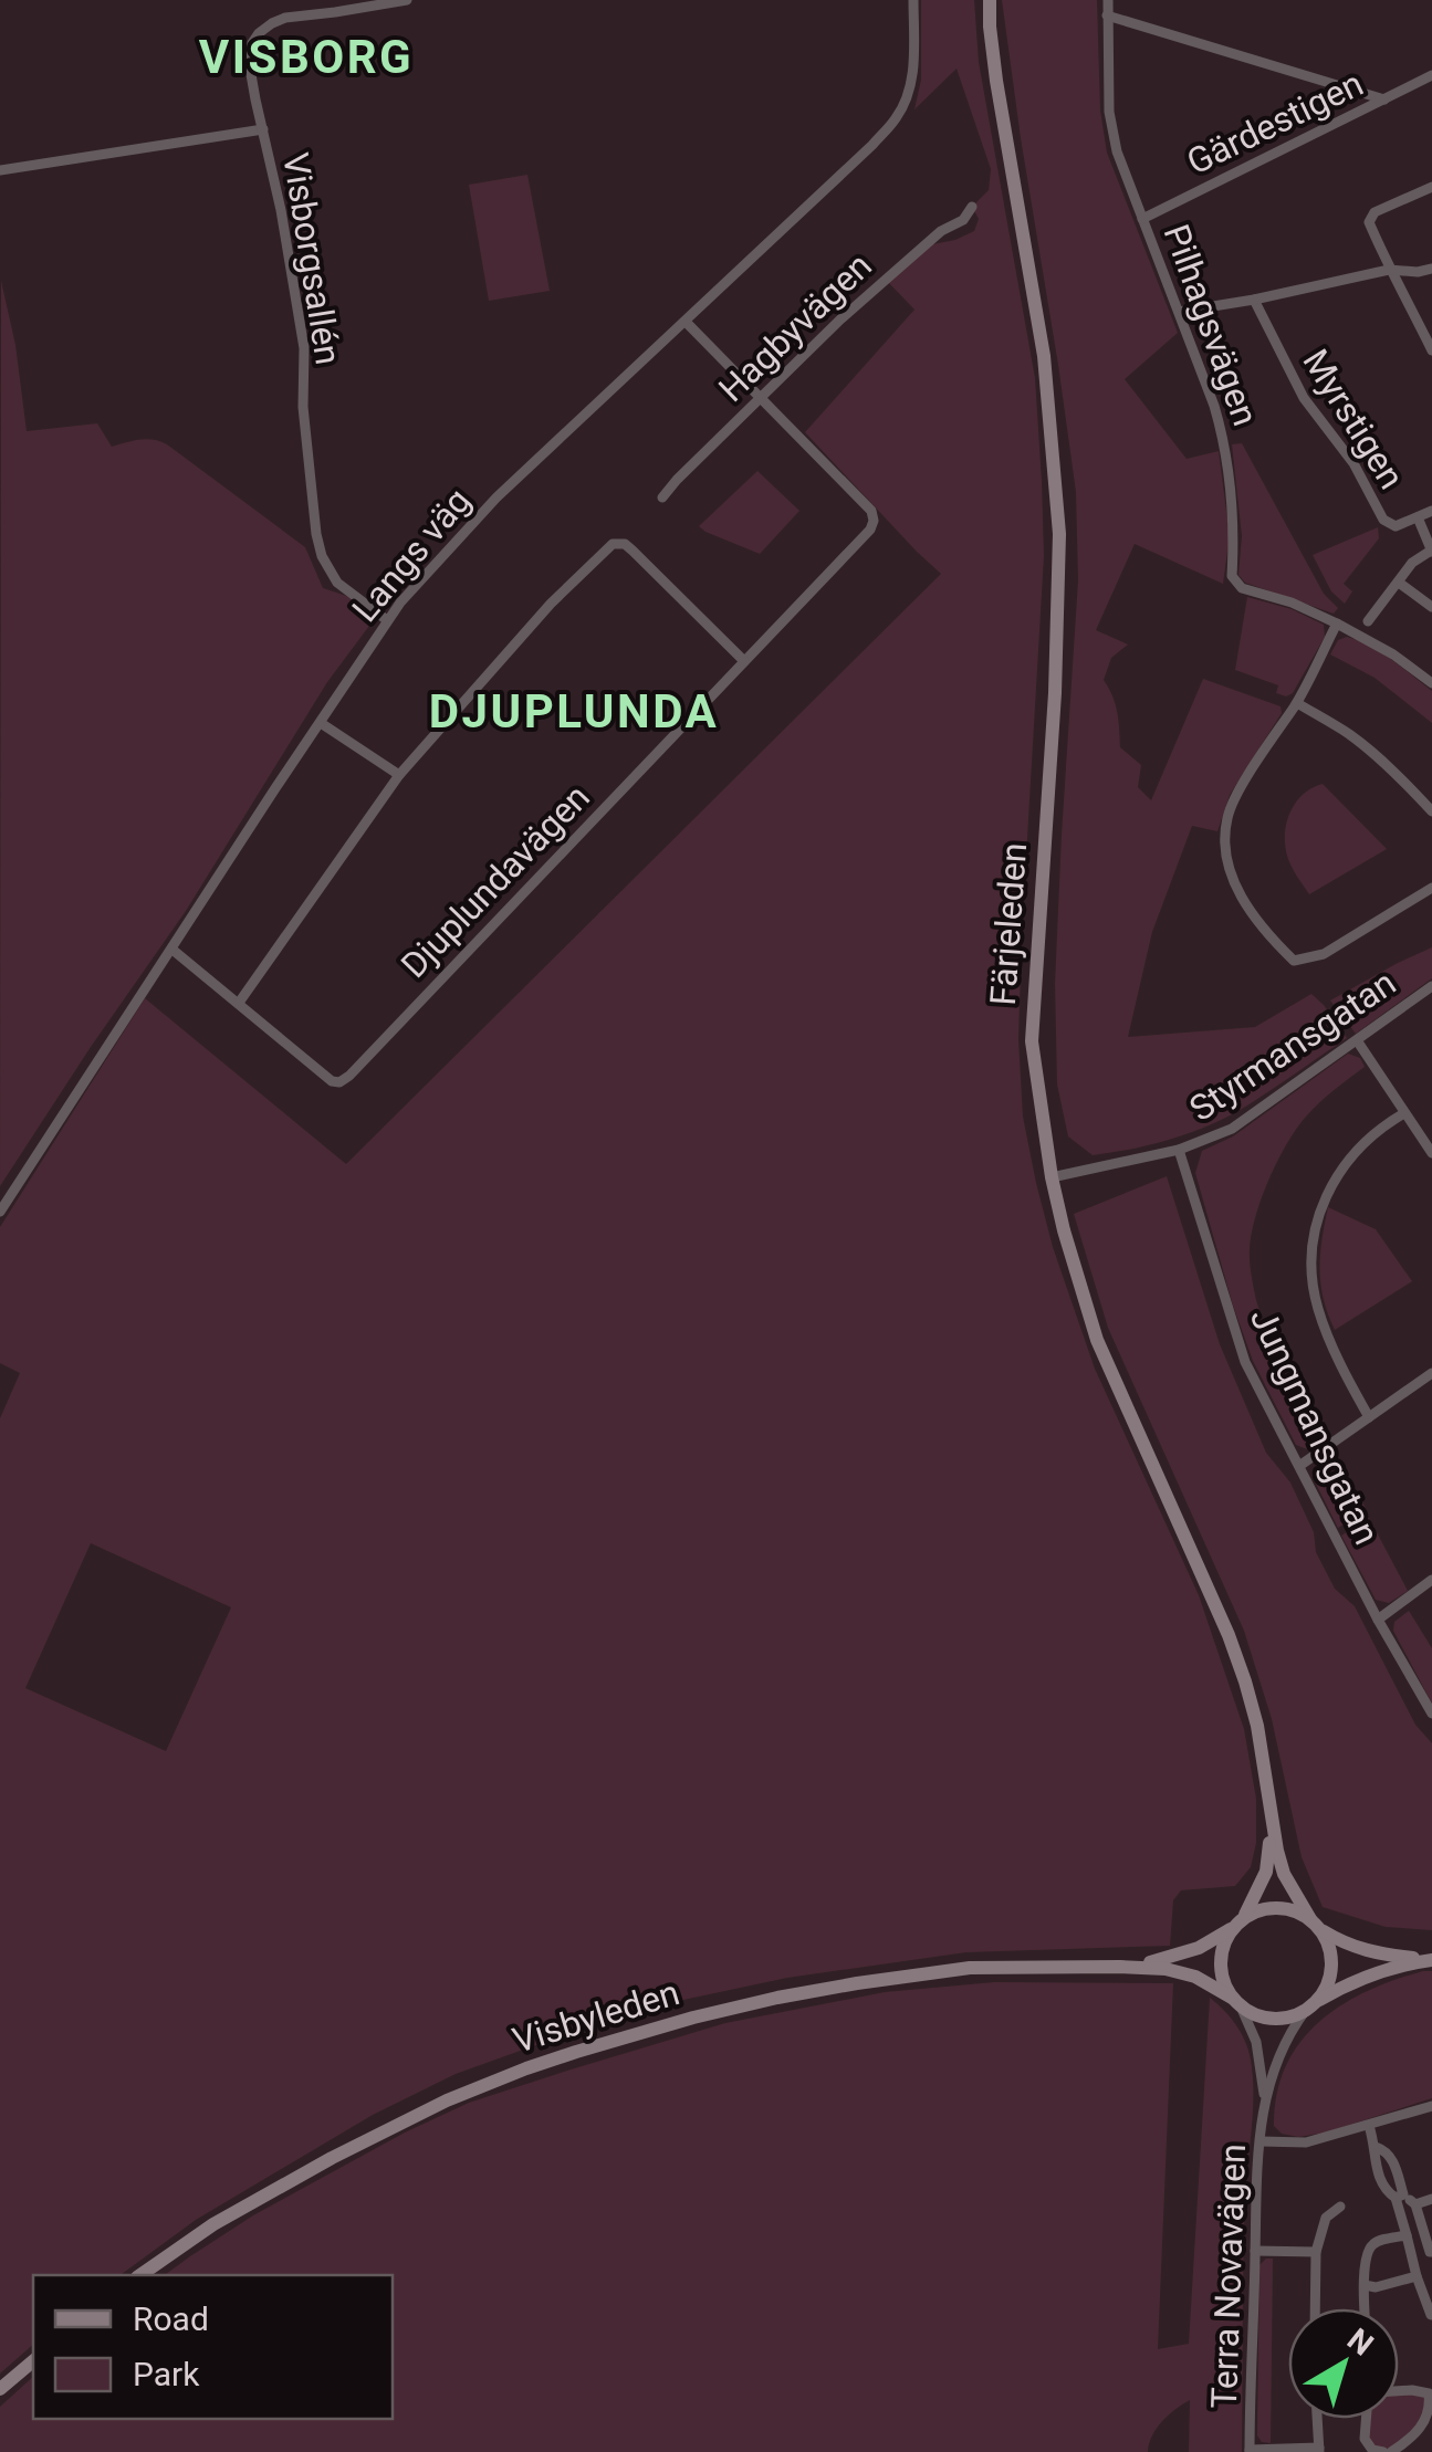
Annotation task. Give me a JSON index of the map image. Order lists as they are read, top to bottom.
{
  "streets": {
    "main road": ["Färjeleden", "Visbyleden"],
    "street": [
      "Gärdestigen",
      "Visborgsallén",
      "Pilhagsvägen",
      "Hagbyvägen",
      "Myrstigen",
      "Langs väg",
      "Djuplundavägen",
      "Styrmansgatan",
      "Jungmansgatan",
      "Terra Novavägen"
    ]
  },
  "crossings": [
    ["Gärdestigen", "Pilhagsvägen"],
    ["Visborgsallén", "Langs väg"],
    ["Hagbyvägen", "Djuplundavägen"],
    ["Langs väg", "Djuplundavägen"],
    ["Färjeleden", "Styrmansgatan"],
    ["Färjeleden", "Visbyleden"],
    ["Färjeleden", "Terra Novavägen"],
    ["Styrmansgatan", "Jungmansgatan"],
    ["Visbyleden", "Terra Novavägen"]
  ],
  "districts": ["VISBORG", "DJUPLUNDA"],
  "legend": ["Road", "Park"],
  "north": "top right"
}
